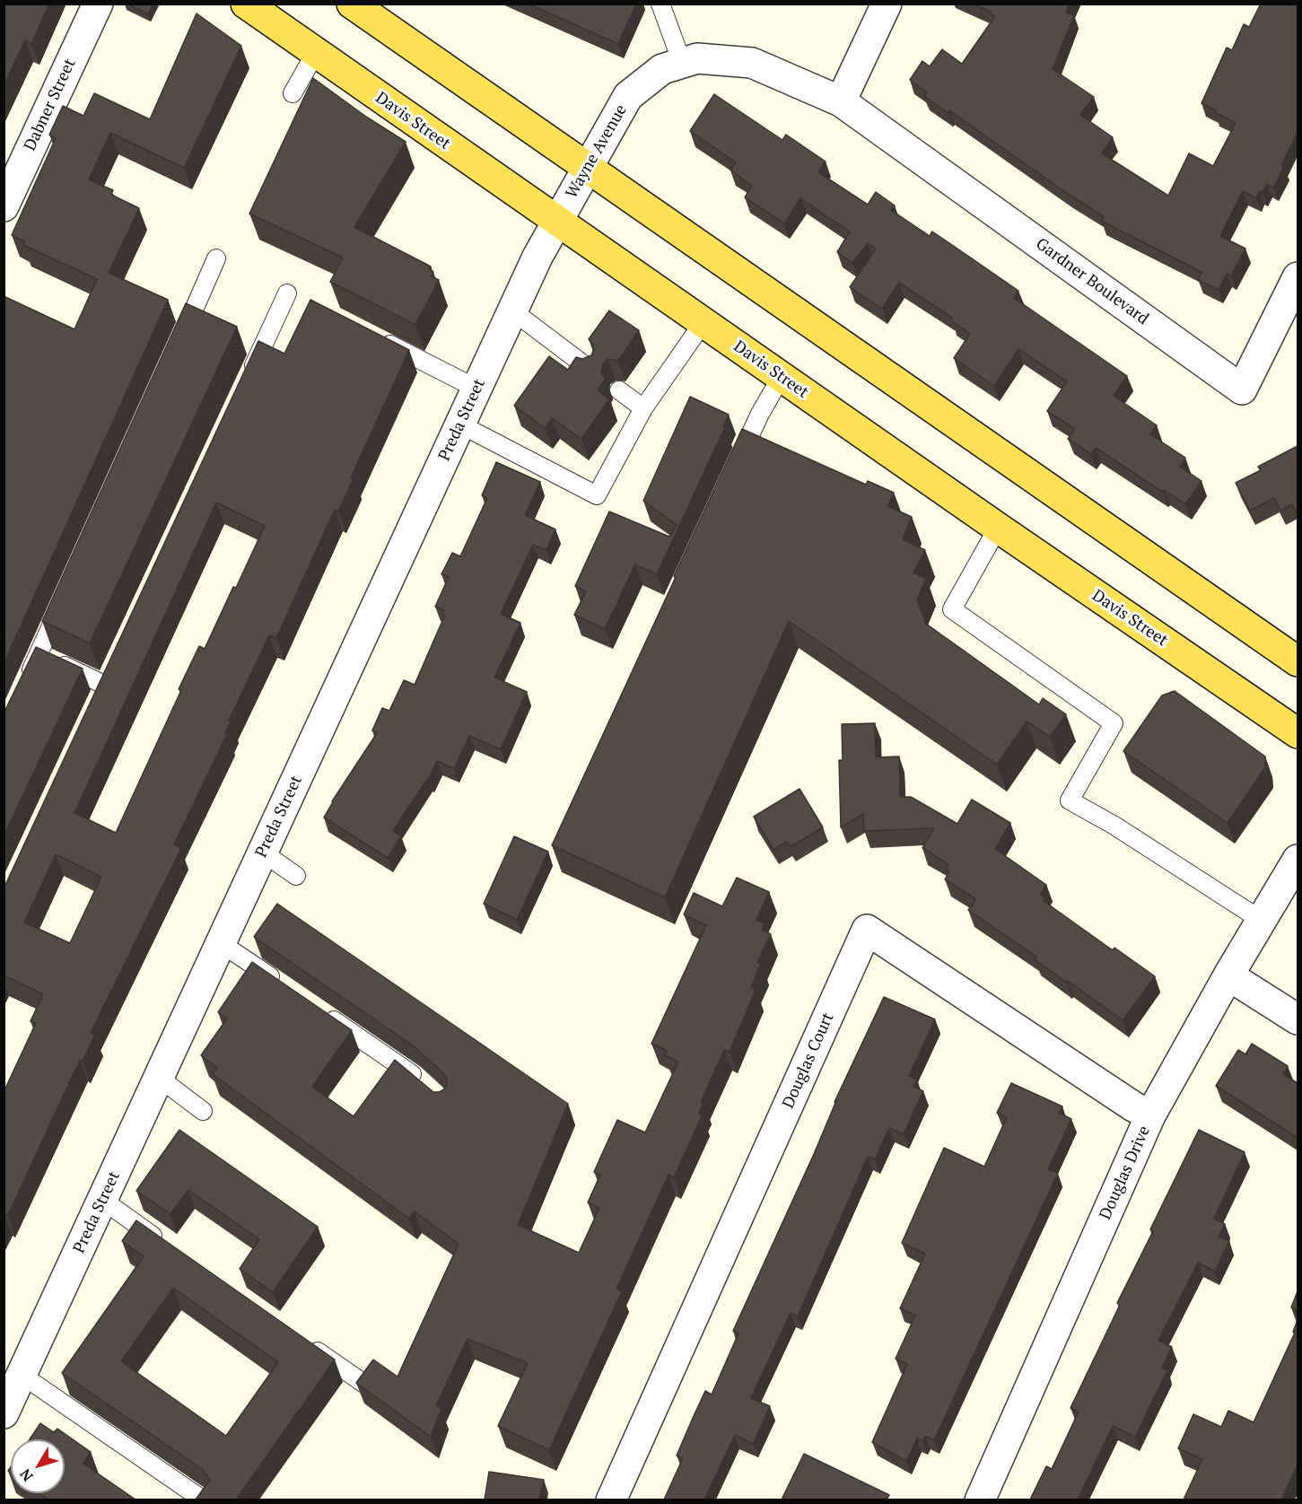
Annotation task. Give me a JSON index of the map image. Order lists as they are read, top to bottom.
{
  "streets": {
    "main road": ["Davis Street"],
    "street": [
      "Dabner Street",
      "Wayne Avenue",
      "Gardner Boulevard",
      "Preda Street",
      "Douglas Court",
      "Douglas Drive"
    ]
  },
  "crossings": [
    ["Davis Street", "Wayne Avenue"],
    ["Davis Street", "Preda Street"],
    ["Wayne Avenue", "Gardner Boulevard"],
    ["Wayne Avenue", "Preda Street"],
    ["Douglas Court", "Douglas Drive"]
  ],
  "north": "bottom left"
}
